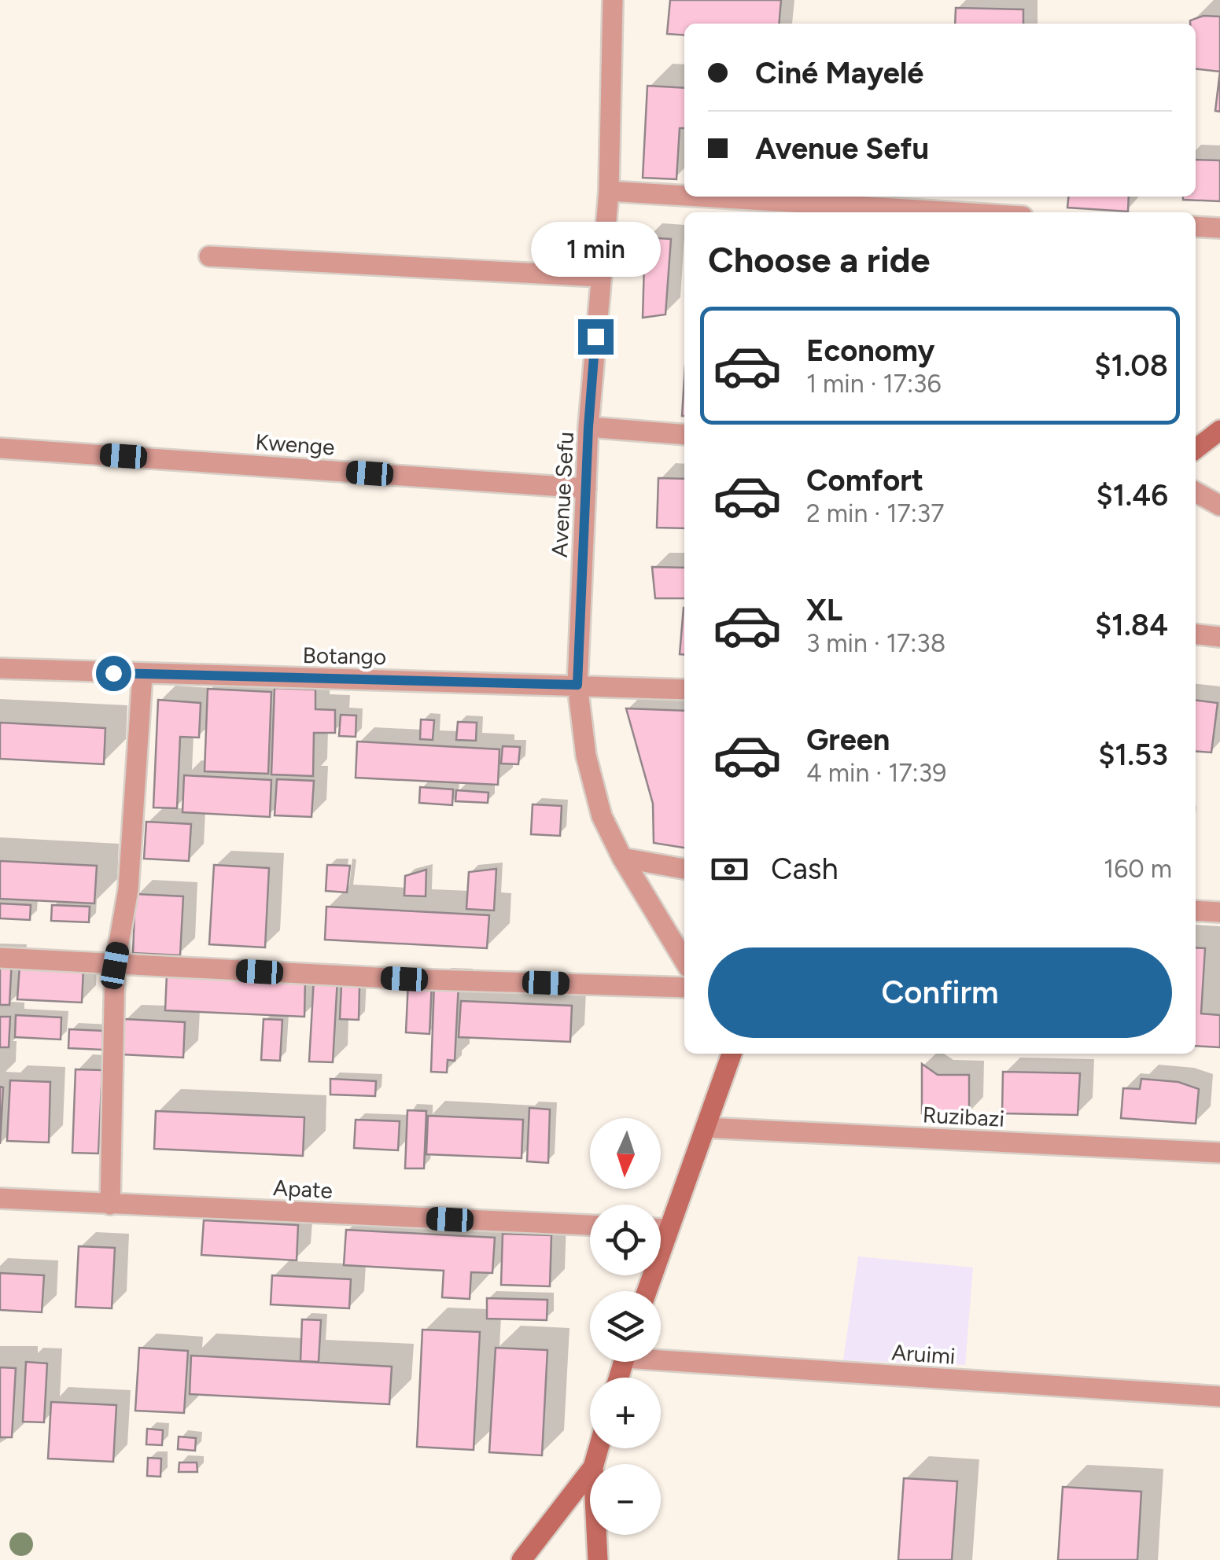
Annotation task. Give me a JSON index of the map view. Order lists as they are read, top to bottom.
{
  "streets": {
    "street": [
      "Kwenge",
      "Avenue Sefu",
      "Botango",
      "Ruzibazi",
      "Apate",
      "Aruimi"
    ]
  },
  "crossings": [
    ["Kwenge", "Avenue Sefu"],
    ["Avenue Sefu", "Botango"]
  ],
  "north": "bottom",
  "page": {
    "banner": ["Ciné Mayelé", "Avenue Sefu"],
    "heading": "Choose a ride",
    "bubble": "1 min",
    "list": [
      {
        "name": "Economy",
        "note": "1 min · 17:36",
        "value": "$1.08"
      },
      {
        "name": "Comfort",
        "note": "2 min · 17:37",
        "value": "$1.46"
      },
      {
        "name": "XL",
        "note": "3 min · 17:38",
        "value": "$1.84"
      },
      {
        "name": "Green",
        "note": "4 min · 17:39",
        "value": "$1.53"
      }
    ],
    "pay": ["Cash", "160 m"],
    "buttons": "Confirm",
    "map_buttons": ["+", "−"]
  }
}
